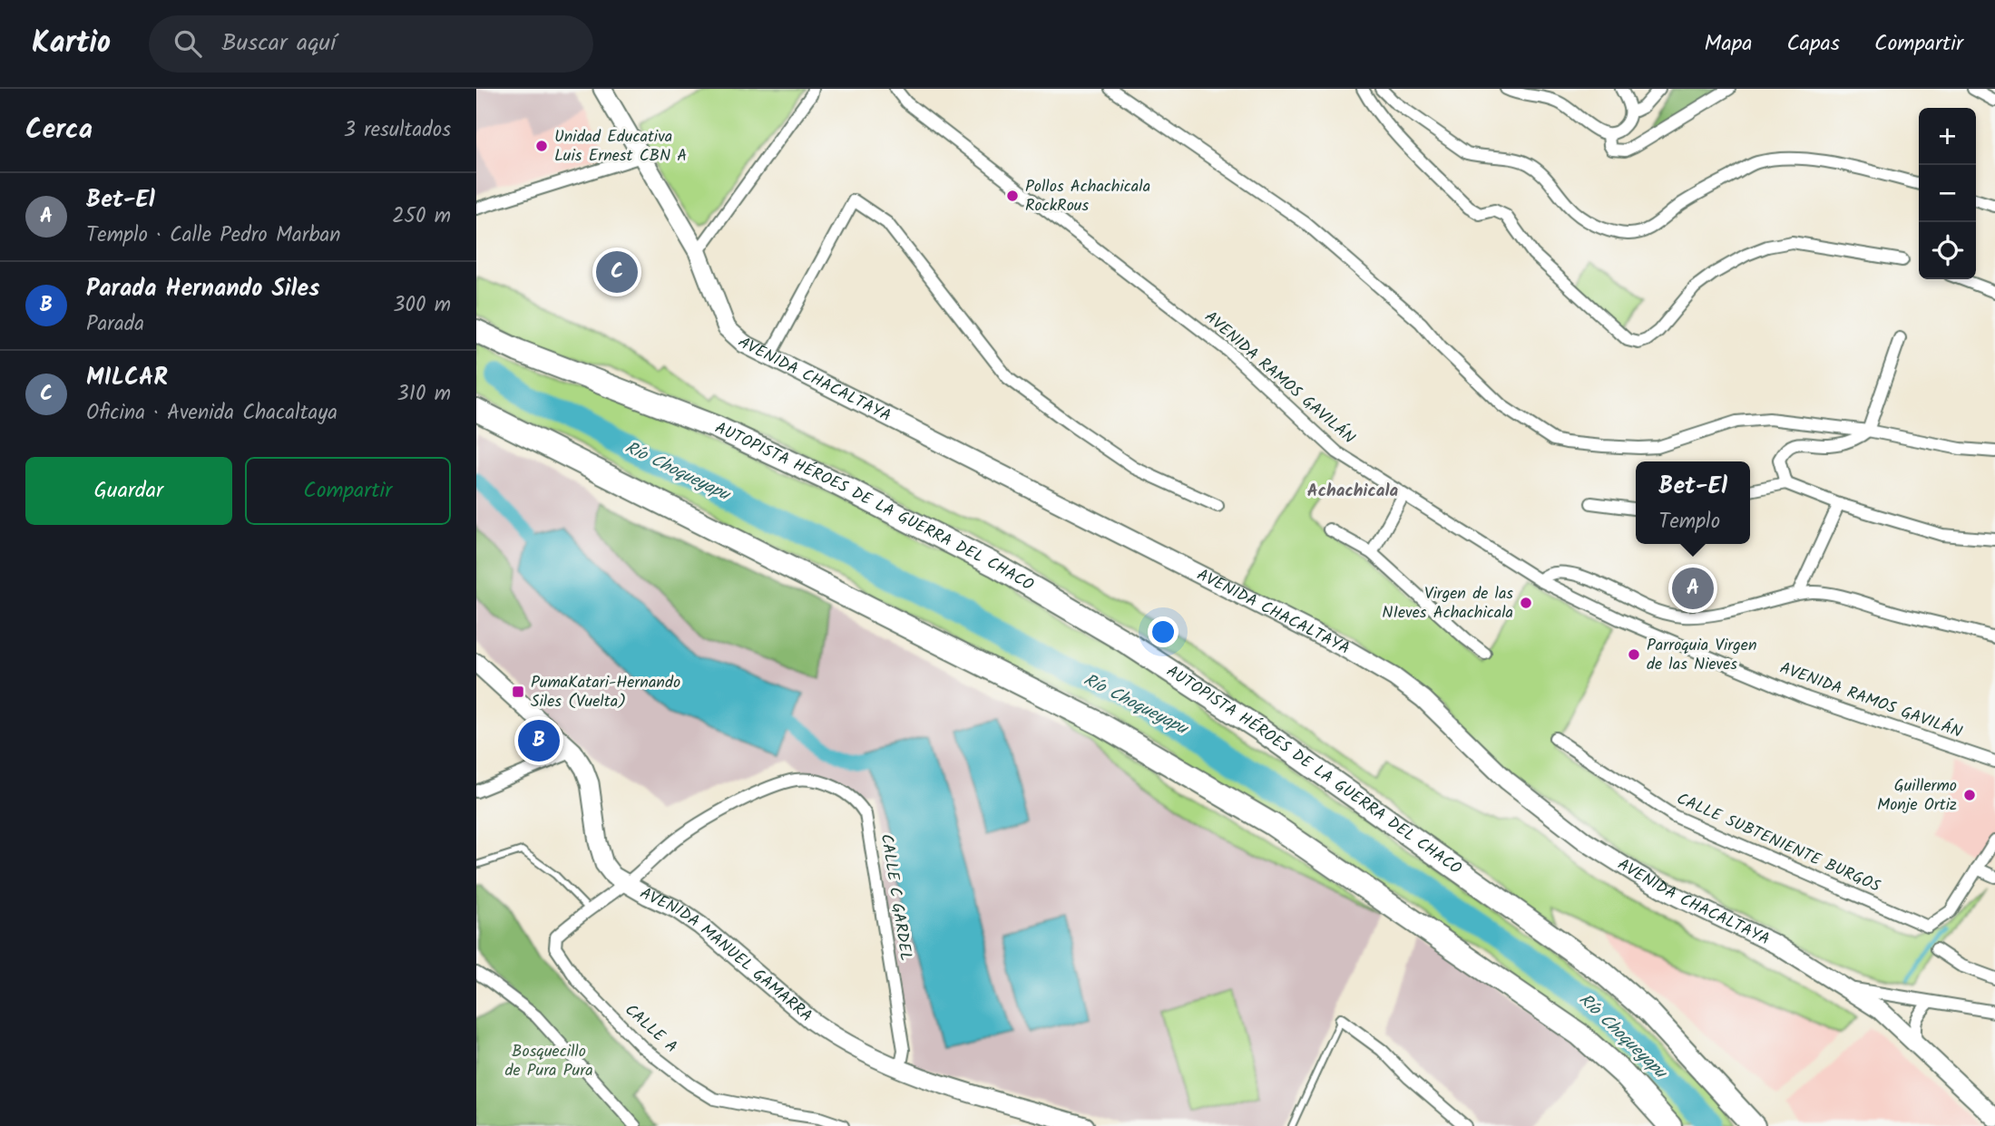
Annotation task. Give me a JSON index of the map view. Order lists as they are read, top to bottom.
{
  "streets": {
    "highway": ["AUTOPISTA HÉROES DE LA GUERRA DEL CHACO"],
    "street": [
      "AVENIDA CHACALTAYA",
      "AVENIDA RAMOS GAVILÁN",
      "CALLE SUBTENIENTE BURGOS",
      "CALLE C GARDEL",
      "AVENIDA MANUEL GAMARRA",
      "CALLE A"
    ]
  },
  "crossings": [
    ["CALLE C GARDEL", "AVENIDA MANUEL GAMARRA"],
    ["CALLE C GARDEL", "CALLE A"],
    ["AVENIDA MANUEL GAMARRA", "CALLE A"]
  ],
  "districts": ["Achachicala"],
  "water": ["Río Choqueyapu"],
  "parks": ["Bosquecillo de Pura Pura"],
  "places": {
    "other": [
      "Unidad Educativa Luis Ernest CBN A",
      "Pollos Achachicala RockRous",
      "Virgen de las NIeves Achachicala",
      "Parroquia Virgen de las Nieves",
      "Guillermo Monje Ortiz"
    ],
    "transit": ["PumaKatari-Hernando Siles (Vuelta)"]
  },
  "page": {
    "header": "Kartio",
    "search": "Buscar aquí",
    "nav": ["Mapa", "Capas", "Compartir"],
    "heading": ["Cerca", "3 resultados"],
    "map_buttons": ["+", "−"],
    "list": [
      {
        "mark": "A",
        "name": "Bet-El",
        "note": "Templo · Calle Pedro Marban",
        "value": "250 m"
      },
      {
        "mark": "B",
        "name": "Parada Hernando Siles",
        "note": "Parada",
        "value": "300 m"
      },
      {
        "mark": "C",
        "name": "MILCAR",
        "note": "Oficina · Avenida Chacaltaya",
        "value": "310 m"
      }
    ],
    "pins": ["C", "A", "B"],
    "buttons": ["Guardar", "Compartir"],
    "popup": ["Bet-El", "Templo"]
  }
}
